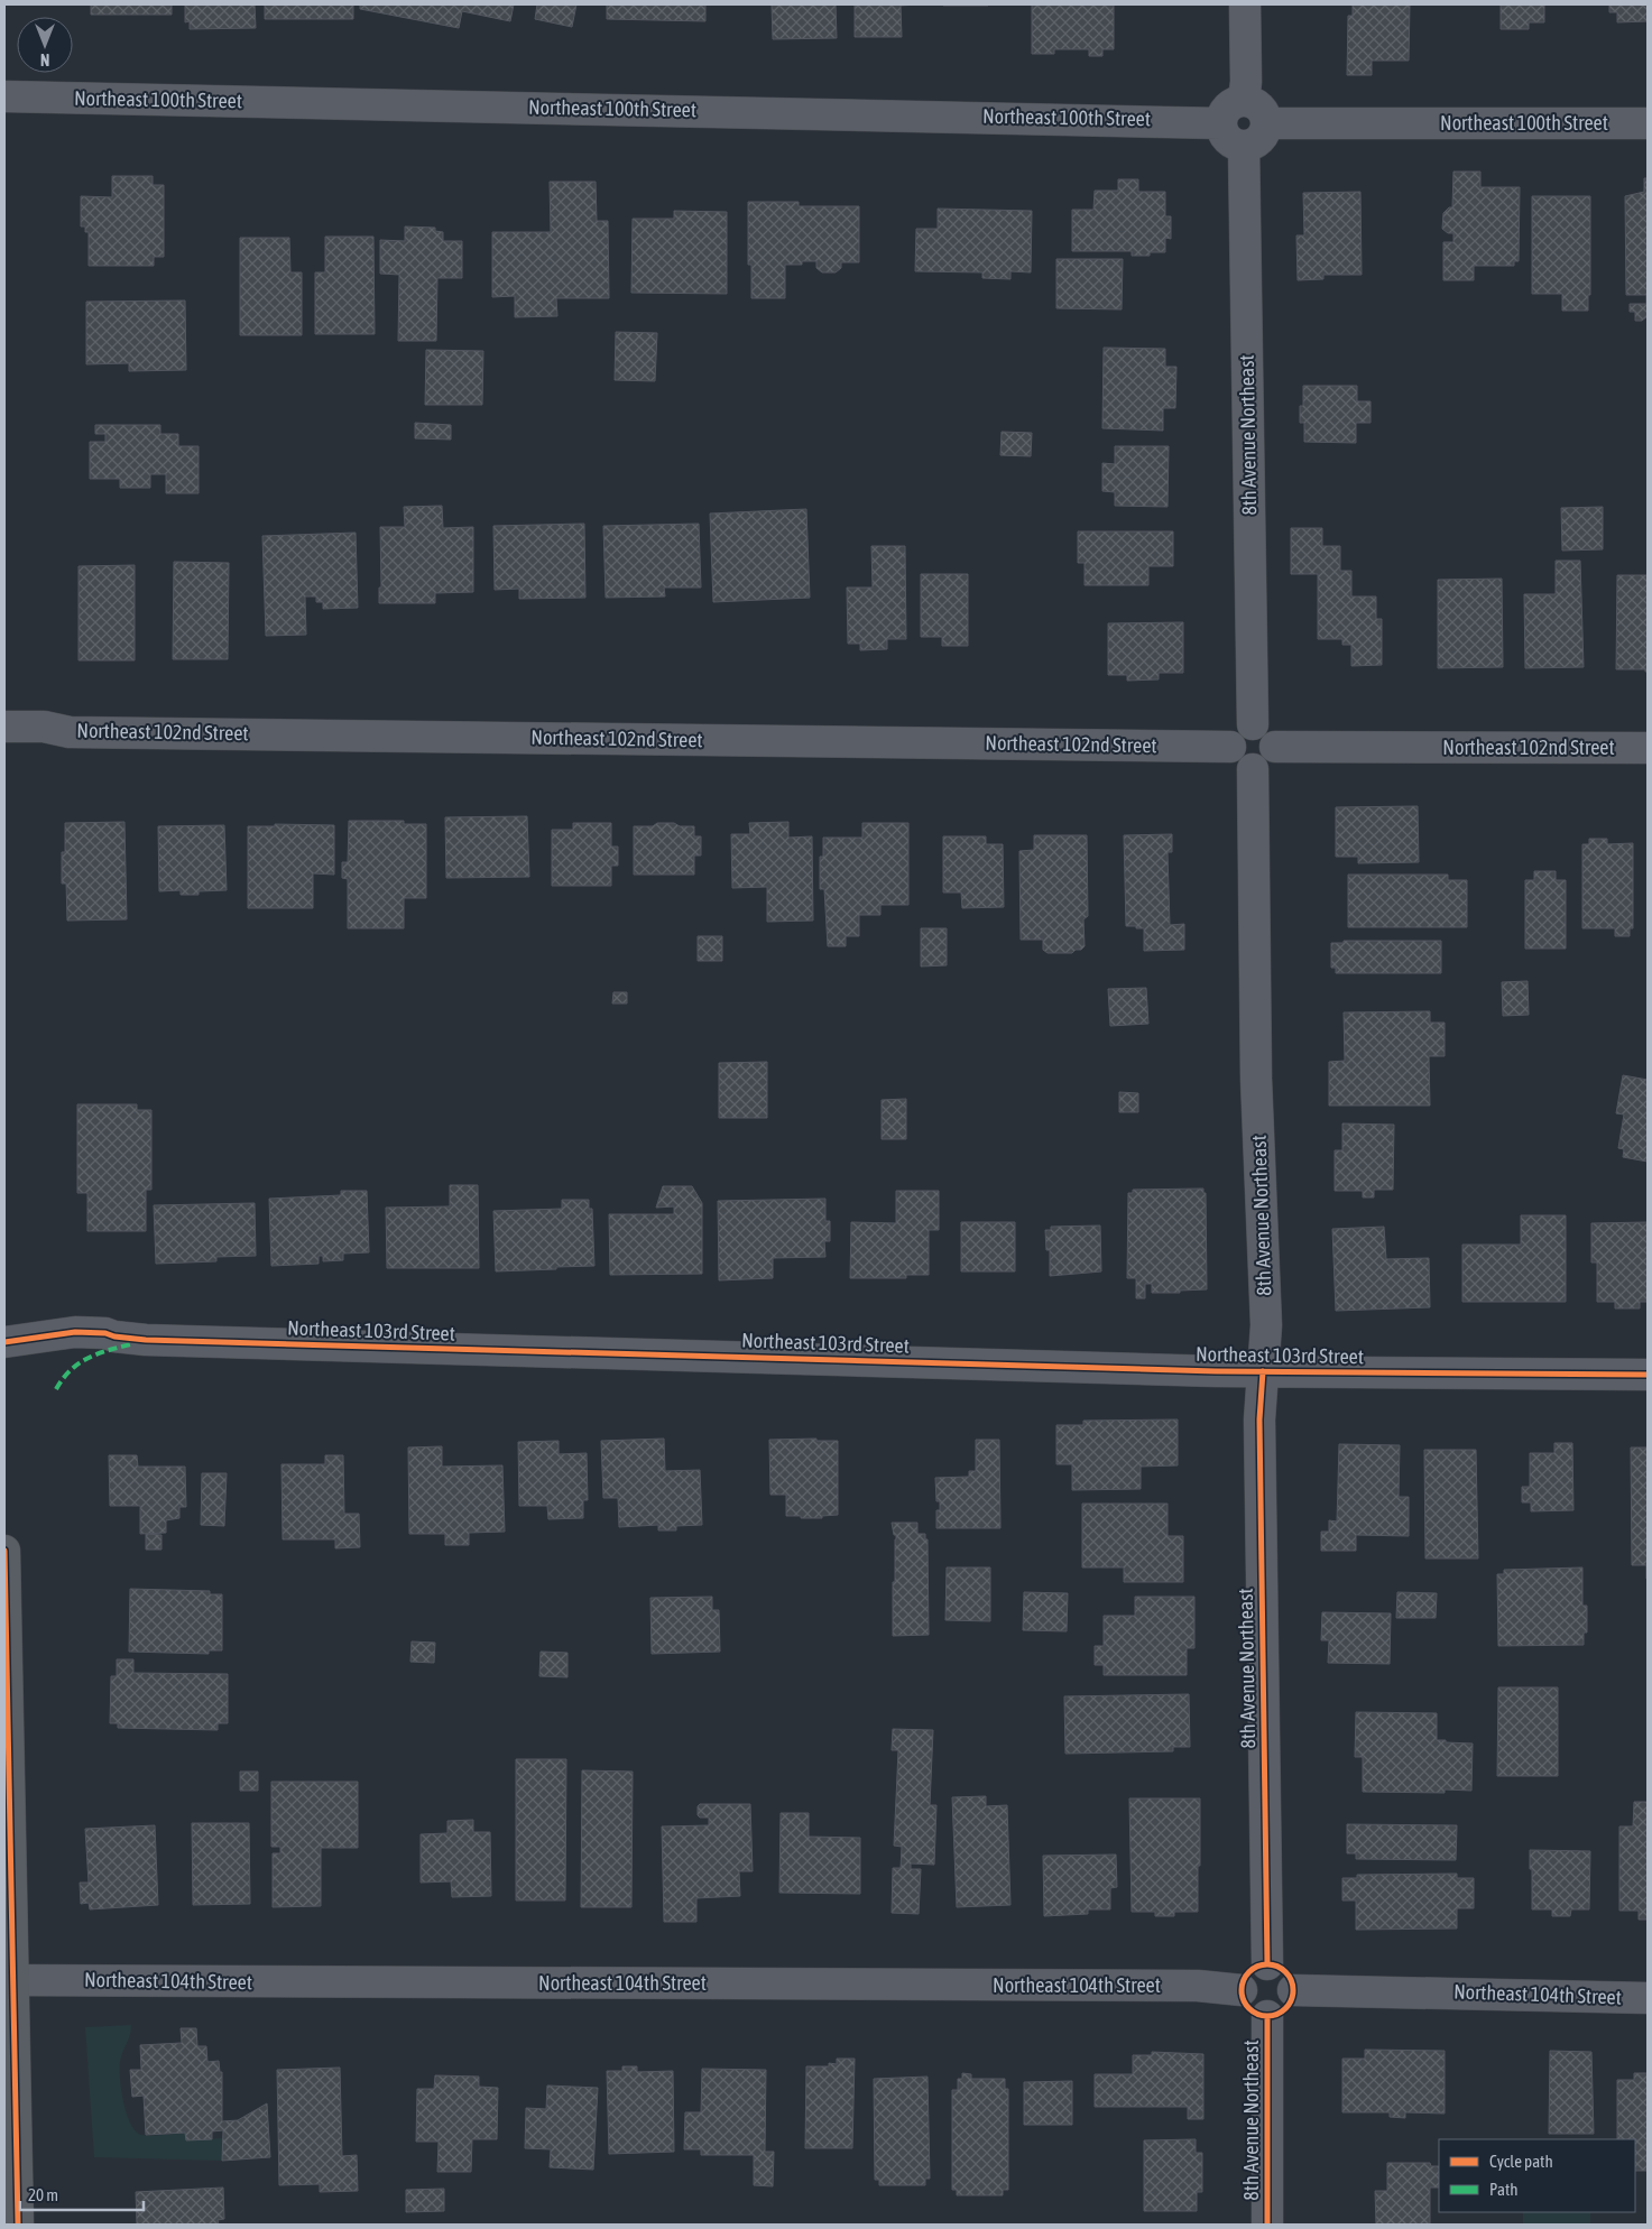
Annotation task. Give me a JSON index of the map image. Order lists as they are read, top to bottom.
{
  "streets": {
    "street": [
      "Northeast 100th Street",
      "8th Avenue Northeast",
      "Northeast 102nd Street",
      "Northeast 103rd Street",
      "Northeast 104th Street"
    ]
  },
  "crossings": [
    ["Northeast 100th Street", "8th Avenue Northeast"],
    ["8th Avenue Northeast", "Northeast 102nd Street"],
    ["8th Avenue Northeast", "Northeast 103rd Street"],
    ["8th Avenue Northeast", "Northeast 104th Street"]
  ],
  "legend": ["Cycle path", "Path"],
  "scale_bar": "20 m",
  "north": "bottom"
}
